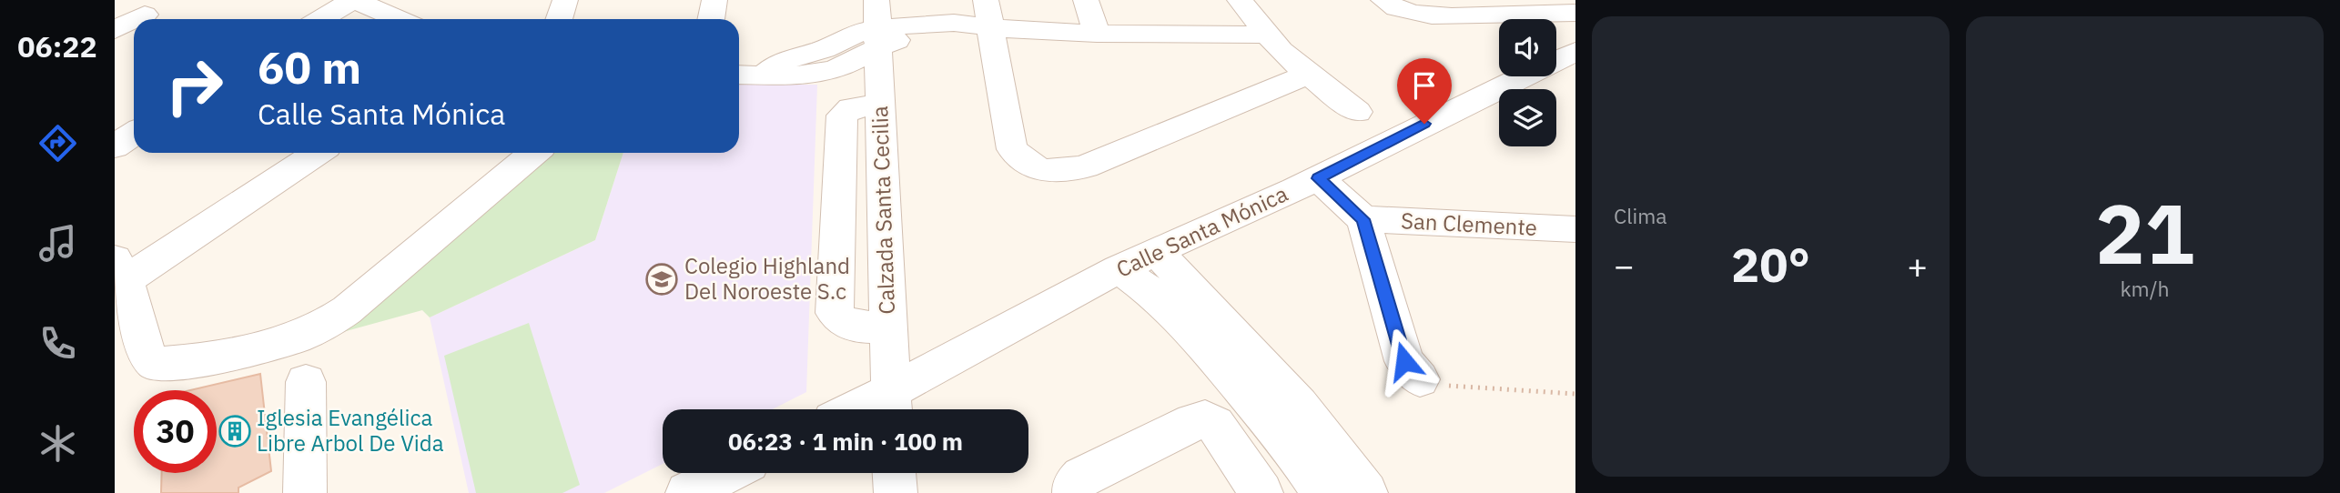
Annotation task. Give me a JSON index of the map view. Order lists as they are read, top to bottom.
{
  "streets": {
    "street": ["Calzada Santa Cecilia", "San Clemente", "Calle Santa Mónica"]
  },
  "crossings": [
    ["Calzada Santa Cecilia", "Calle Santa Mónica"]
  ],
  "places": {
    "school or university": ["Colegio Highland Del Noroeste S.c"],
    "building": ["Iglesia Evangélica Libre Arbol De Vida"]
  },
  "page": {
    "tabs": "06:22",
    "tile": [
      "Clima",
      ["21", "km/h"]
    ],
    "turn": ["60 m", "Calle Santa Mónica"],
    "heat": ["−", "20°", "+"],
    "limit": "30",
    "trip": "06:23 · 1 min · 100 m"
  }
}
